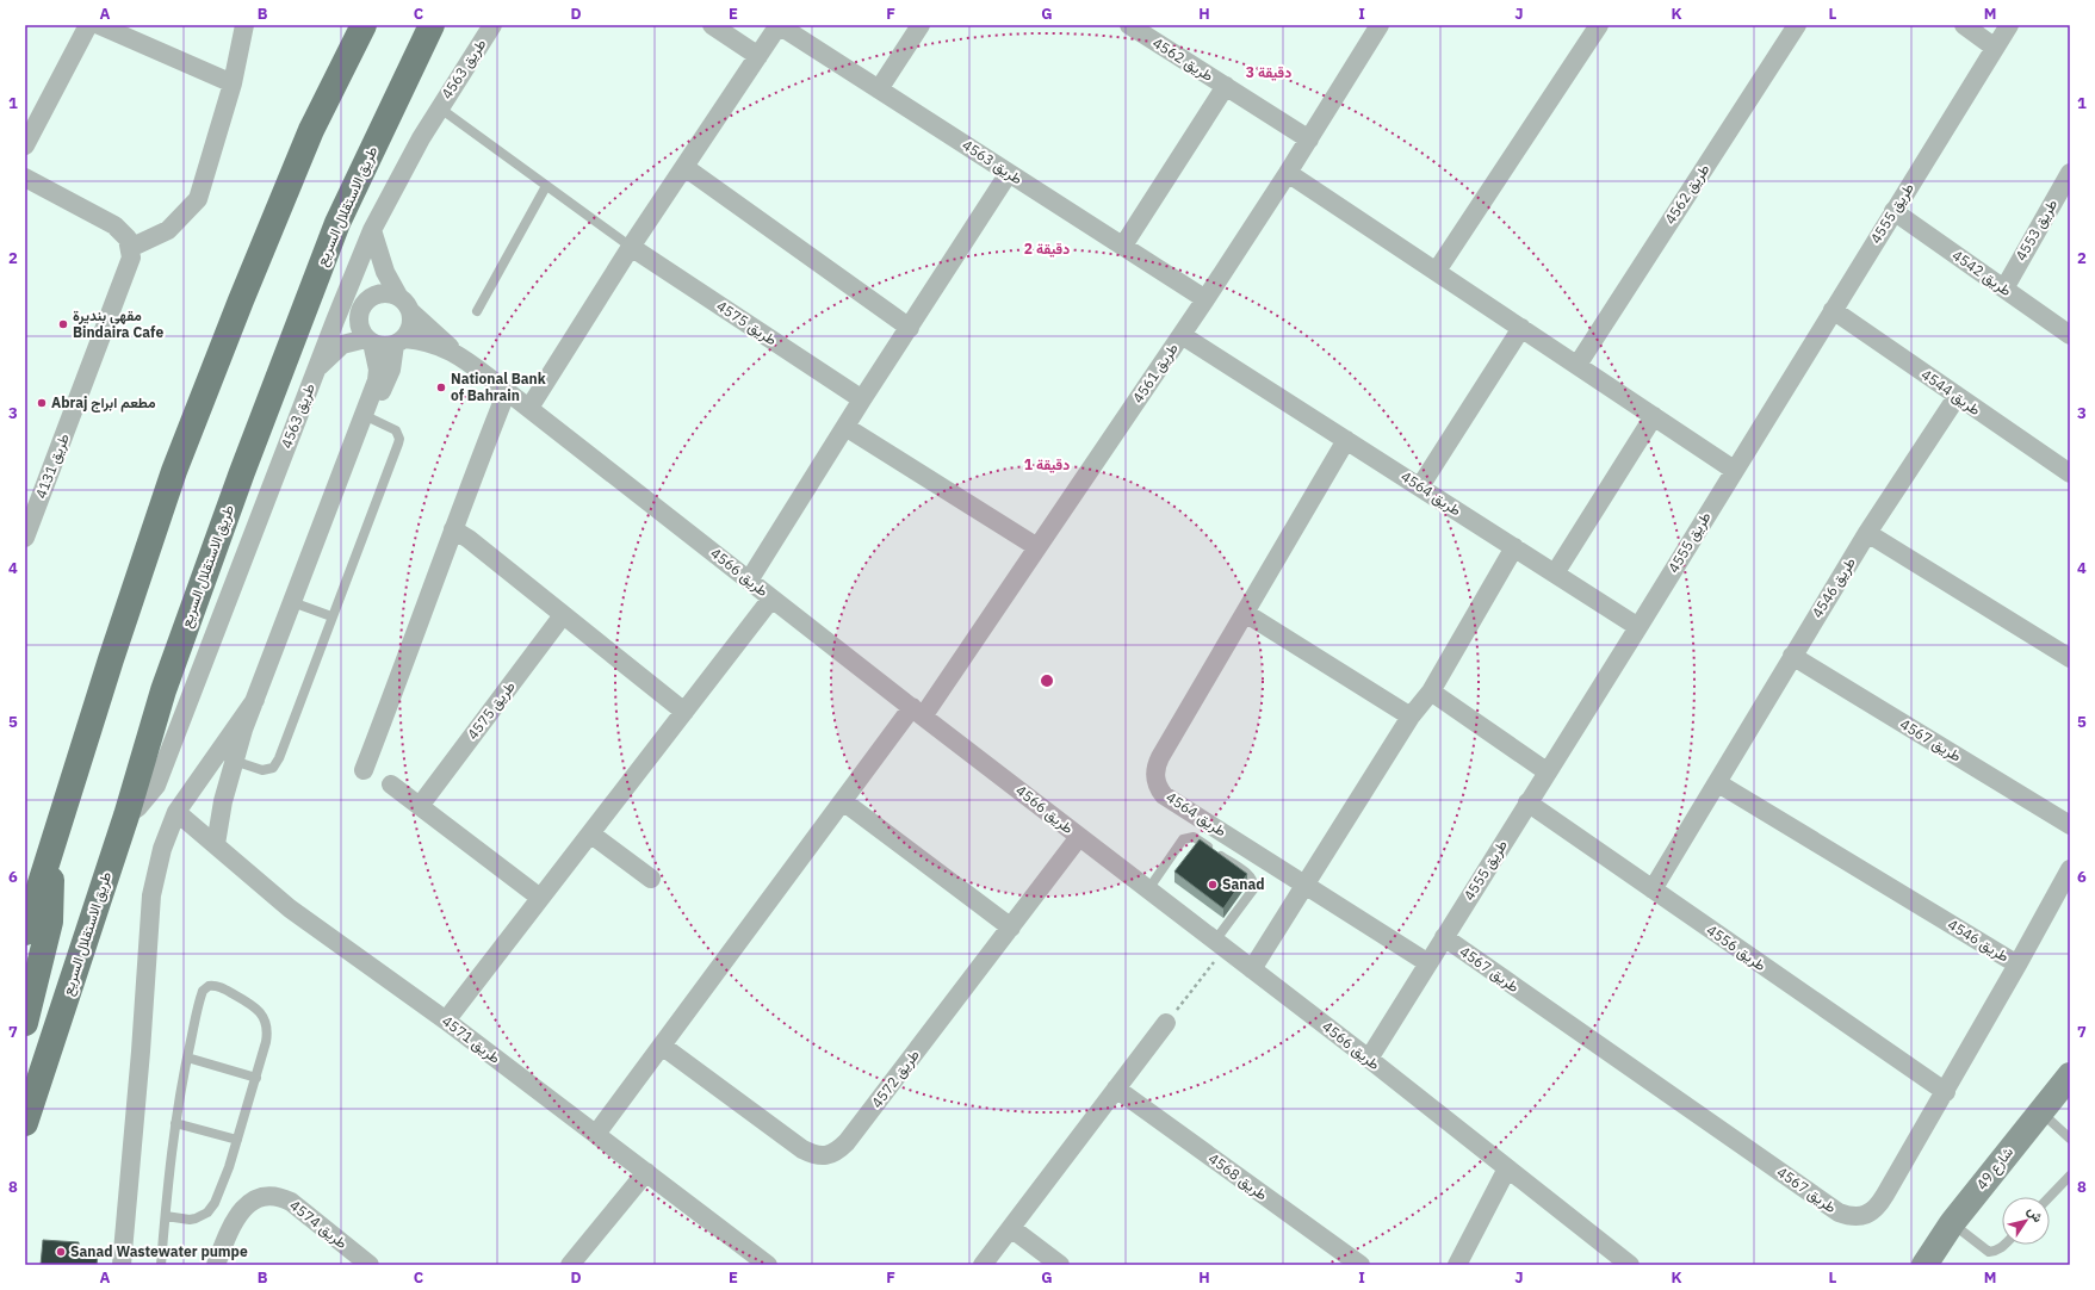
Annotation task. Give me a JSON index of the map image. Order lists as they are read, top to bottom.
{
  "streets": {
    "main road": ["طريق الاستقلال السريع"],
    "street": [
      "طريق 4562",
      "طريق 4563",
      "طريق 4555",
      "طريق 4553",
      "طريق 4542",
      "طريق 4575",
      "طريق 4561",
      "طريق 4544",
      "طريق 4131",
      "طريق 4564",
      "طريق 4566",
      "طريق 4546",
      "طريق 4567",
      "طريق 4556",
      "طريق 4571",
      "طريق 4572",
      "شارع 49",
      "طريق 4568",
      "طريق 4574"
    ]
  },
  "crossings": [
    ["طريق 4562", "طريق 4561"],
    ["طريق 4563", "طريق الاستقلال السريع"],
    ["طريق 4563", "طريق 4575"],
    ["طريق 4563", "طريق 4561"],
    ["طريق 4563", "طريق 4566"],
    ["طريق 4555", "طريق 4542"],
    ["طريق 4555", "طريق 4544"],
    ["طريق 4555", "طريق 4564"],
    ["طريق 4555", "طريق 4566"],
    ["طريق 4555", "طريق 4567"],
    ["طريق 4555", "طريق 4556"],
    ["طريق 4553", "طريق 4542"],
    ["طريق 4561", "طريق 4564"],
    ["طريق 4561", "طريق 4566"],
    ["طريق 4544", "طريق 4546"],
    ["طريق 4566", "طريق 4572"],
    ["طريق 4546", "طريق 4567"],
    ["طريق 4546", "طريق 4556"],
    ["طريق 4567", "طريق 4556"]
  ],
  "places": [
    "مقهى بنديرة Bindaira Cafe",
    "National Bank of Bahrain",
    "Abraj مطعم ابراج",
    "Sanad",
    "Sanad Wastewater pumpe"
  ],
  "north": "top right",
  "grid": {
    "columns": [
      "A",
      "B",
      "C",
      "D",
      "E",
      "F",
      "G",
      "H",
      "I",
      "J",
      "K",
      "L",
      "M"
    ],
    "rows": [
      "1",
      "2",
      "3",
      "4",
      "5",
      "6",
      "7",
      "8"
    ]
  },
  "rings": ["3 دقيقة", "2 دقيقة", "1 دقيقة"]
}
